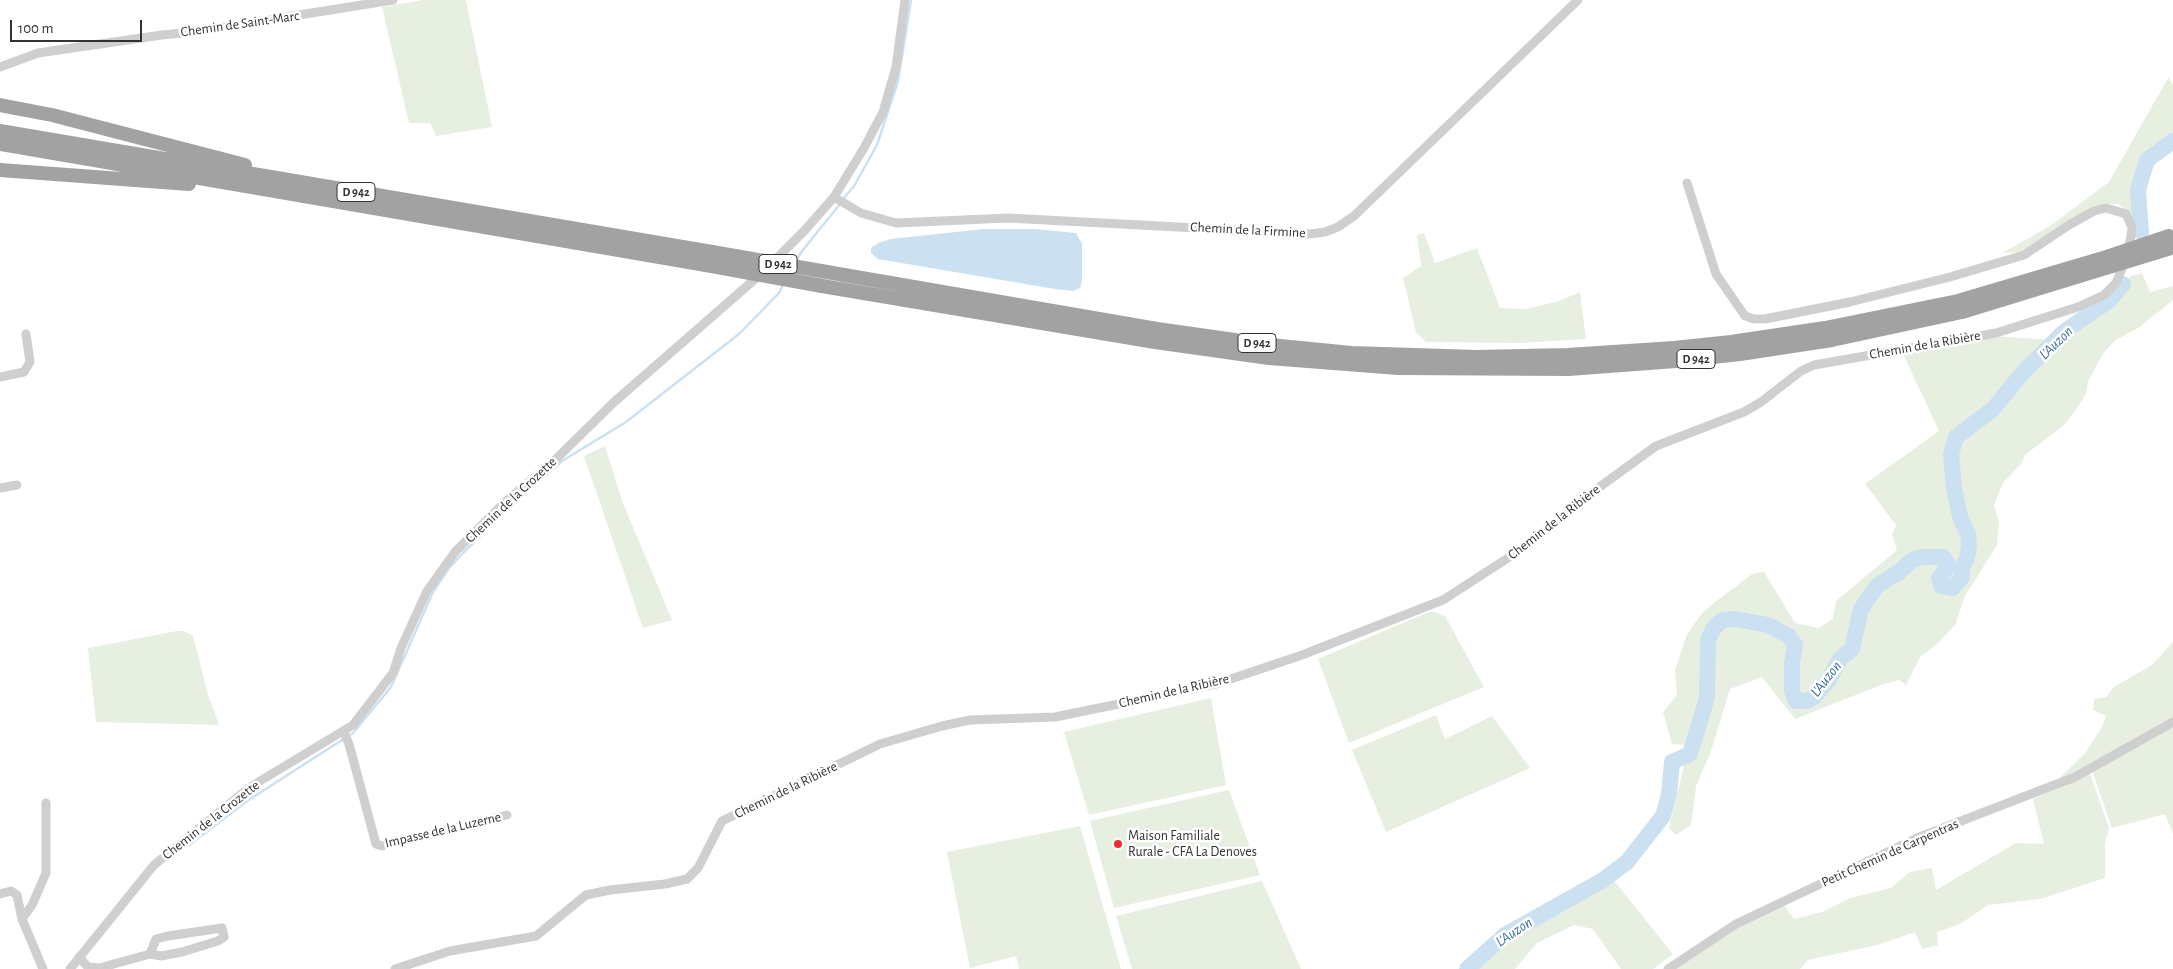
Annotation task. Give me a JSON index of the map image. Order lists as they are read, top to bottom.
{
  "streets": {
    "highway": ["D 942"],
    "street": [
      "Chemin de Saint-Marc",
      "Chemin de la Firmine",
      "Chemin de la Ribière",
      "Chemin de la Crozette",
      "Impasse de la Luzerne",
      "Petit Chemin de Carpentras"
    ]
  },
  "crossings": [
    ["Chemin de la Firmine", "Chemin de la Crozette"],
    ["Chemin de la Crozette", "Impasse de la Luzerne"]
  ],
  "water": ["L'Auzon"],
  "places": ["Maison Familiale Rurale - CFA La Denoves"],
  "scale_bar": "100 m"
}
